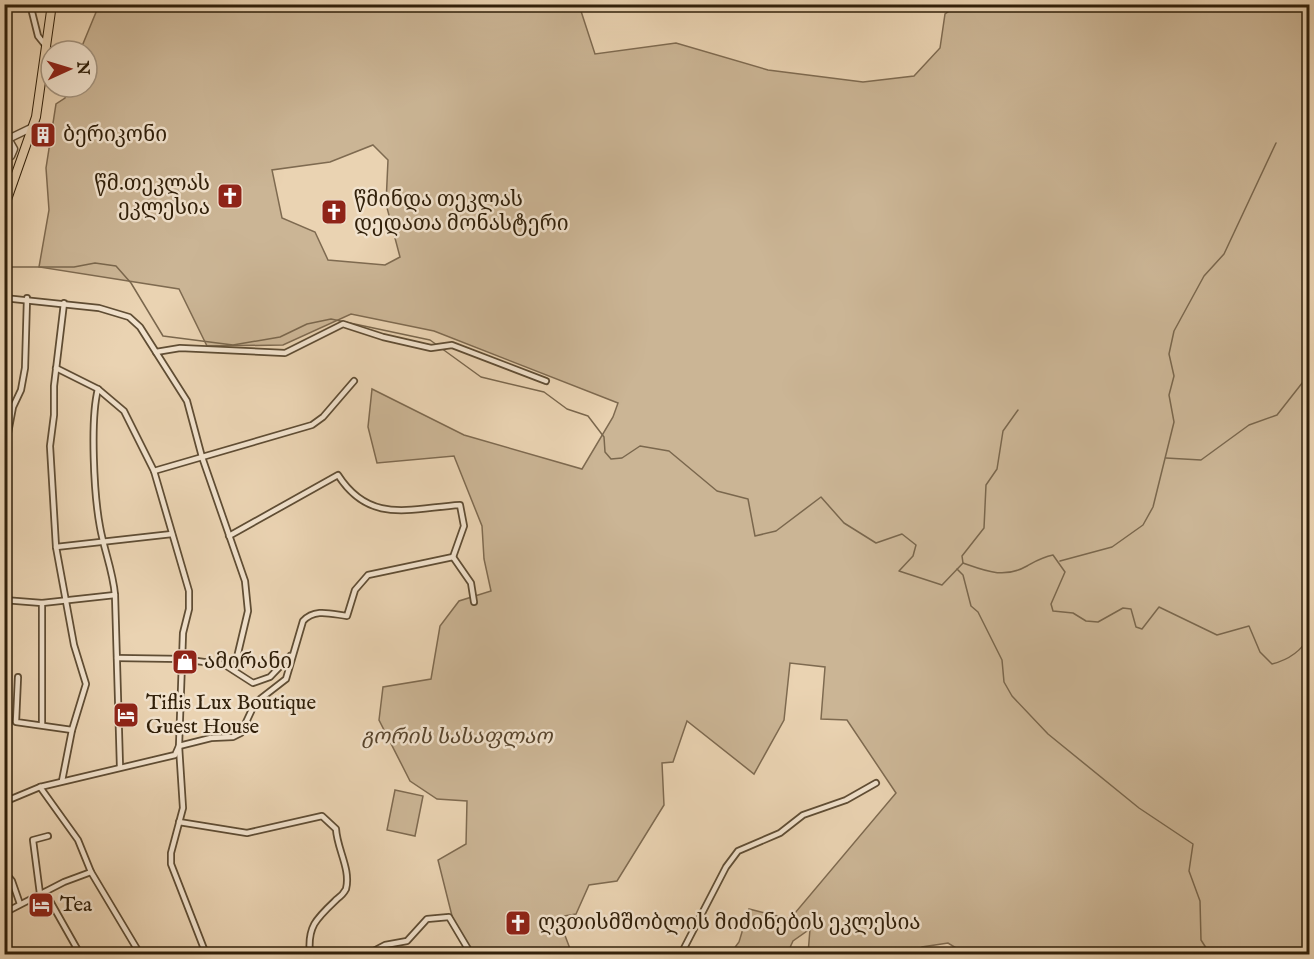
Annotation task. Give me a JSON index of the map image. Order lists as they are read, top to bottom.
{
  "parks": ["გორის სასაფლაო"],
  "places": {
    "building": ["ბერიკონი"],
    "church": ["წმ.თეკლას ეკლესია", "წმინდა თეკლას დედათა მონასტერი", "ღვთისმშობლის მიძინების ეკლესია"],
    "shop": ["ამირანი"],
    "hotel": ["Tiflis Lux Boutique Guest House", "Tea"]
  },
  "north": "right"
}
